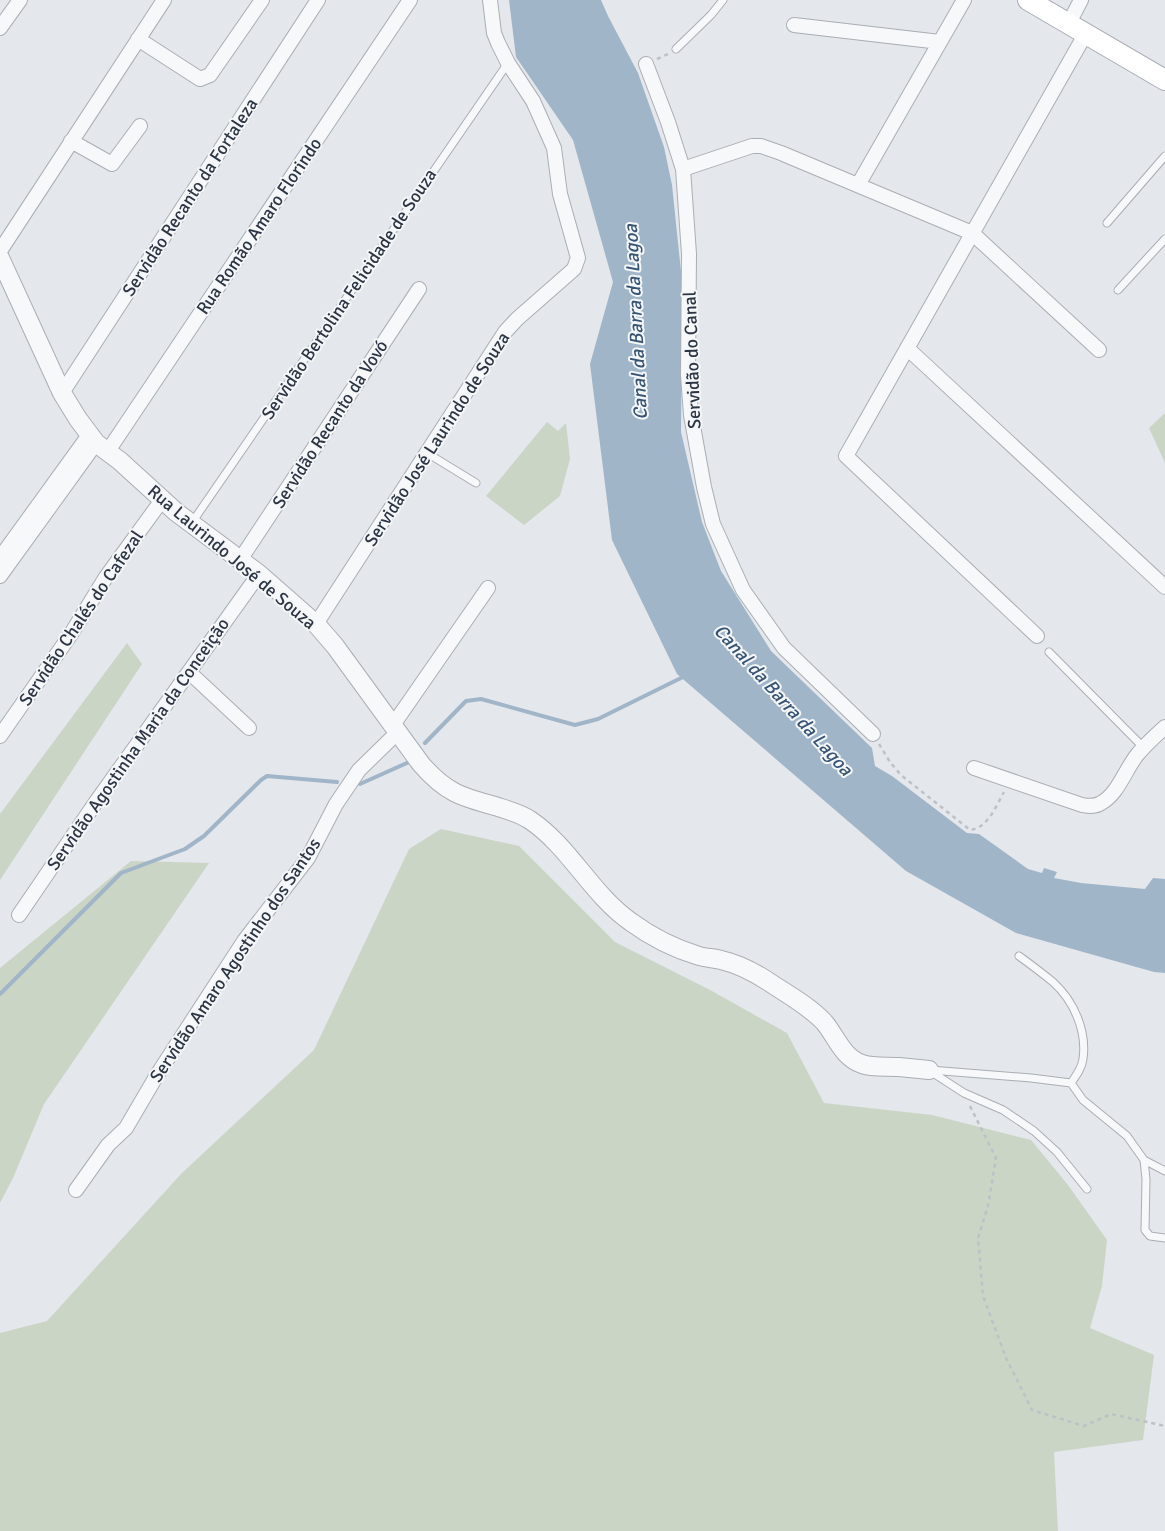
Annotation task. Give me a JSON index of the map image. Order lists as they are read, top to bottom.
{
  "streets": {
    "street": [
      "Servidão Recanto da Fortaleza",
      "Rua Romão Amaro Florindo",
      "Servidão do Canal",
      "Servidão Recanto da Vovó",
      "Servidão José Laurindo de Souza",
      "Rua Laurindo José de Souza",
      "Servidão Chalés do Cafezal",
      "Servidão Agostinha Maria da Conceição",
      "Servidão Amaro Agostinho dos Santos"
    ],
    "lane": ["Servidão Bertolina Felicidade de Souza"]
  },
  "crossings": [
    ["Servidão Recanto da Fortaleza", "Rua Laurindo José de Souza"],
    ["Rua Romão Amaro Florindo", "Rua Laurindo José de Souza"],
    ["Servidão Bertolina Felicidade de Souza", "Servidão José Laurindo de Souza"],
    ["Servidão Bertolina Felicidade de Souza", "Rua Laurindo José de Souza"],
    ["Servidão Recanto da Vovó", "Rua Laurindo José de Souza"],
    ["Servidão José Laurindo de Souza", "Rua Laurindo José de Souza"],
    ["Rua Laurindo José de Souza", "Servidão Chalés do Cafezal"],
    ["Rua Laurindo José de Souza", "Servidão Agostinha Maria da Conceição"],
    ["Rua Laurindo José de Souza", "Servidão Amaro Agostinho dos Santos"]
  ],
  "water": ["Canal da Barra da Lagoa"]
}
